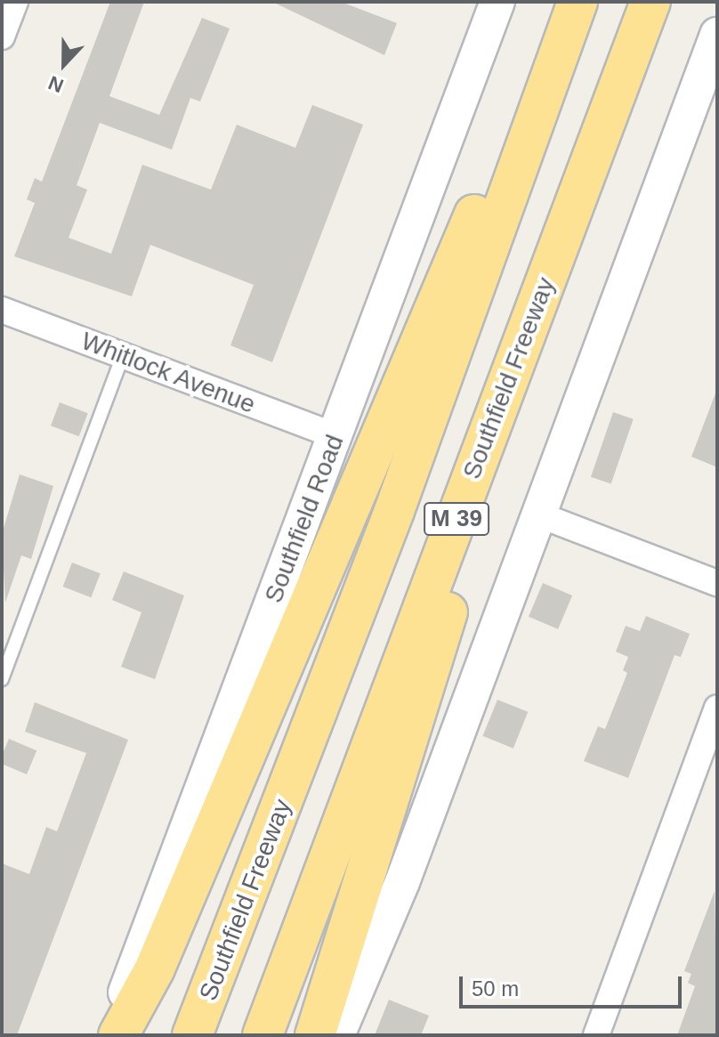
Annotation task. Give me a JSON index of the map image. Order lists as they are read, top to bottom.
{
  "streets": {
    "highway": ["Southfield Freeway", "M 39"],
    "main road": ["Southfield Road"],
    "street": ["Whitlock Avenue"]
  },
  "crossings": [
    ["Whitlock Avenue", "Southfield Road"]
  ],
  "scale_bar": "50 m",
  "north": "bottom"
}
